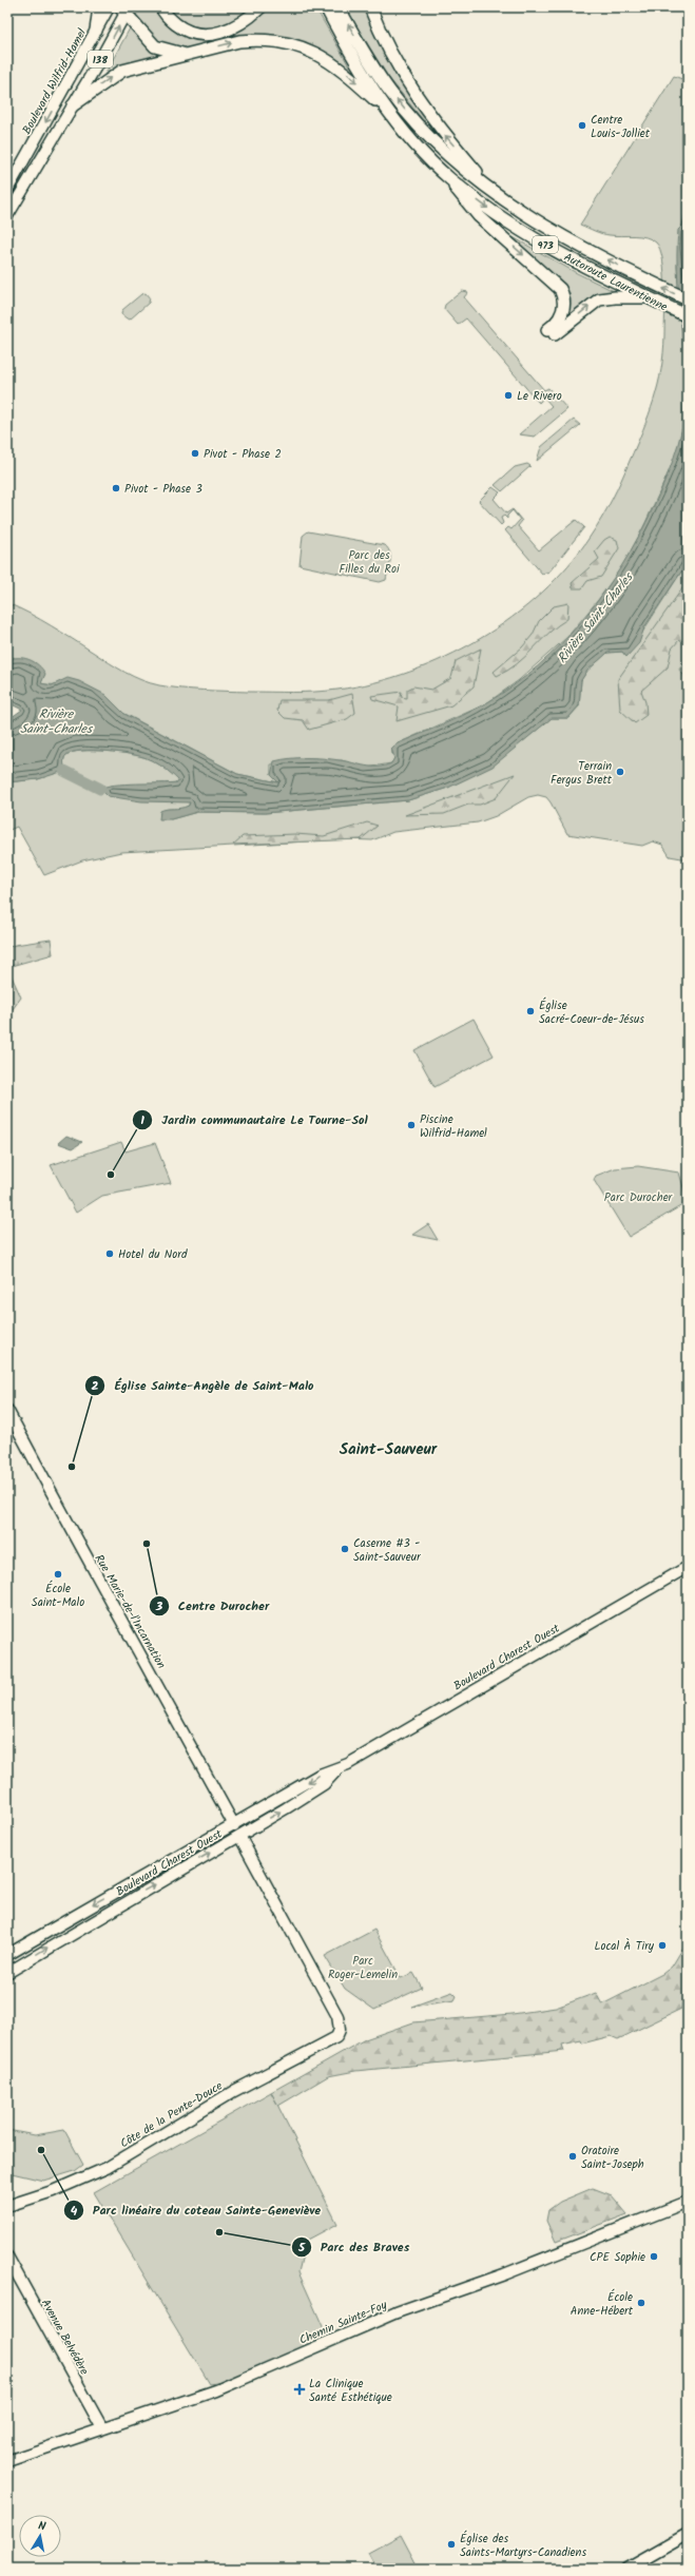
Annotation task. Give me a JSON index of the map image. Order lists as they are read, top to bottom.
{
  "streets": {
    "highway": ["973", "Autoroute Laurentienne"],
    "main road": [
      "138",
      "Boulevard Wilfrid-Hamel",
      "Rue Marie-de-l'Incarnation",
      "Boulevard Charest Ouest",
      "Côte de la Pente-Douce",
      "Chemin Sainte-Foy",
      "Avenue Belvédère"
    ]
  },
  "crossings": [
    ["Rue Marie-de-l'Incarnation", "Boulevard Charest Ouest"],
    ["Boulevard Charest Ouest", "Côte de la Pente-Douce"],
    ["Chemin Sainte-Foy", "Avenue Belvédère"]
  ],
  "districts": ["Saint-Sauveur"],
  "water": ["Rivière Saint-Charles"],
  "parks": ["Parc des Filles du Roi", "Parc Durocher", "Parc Roger-Lemelin"],
  "places": {
    "other": [
      "Centre Louis-Jolliet",
      "Le Rivero",
      "Pivot - Phase 2",
      "Pivot - Phase 3",
      "Terrain Fergus Brett",
      "Église Sacré-Coeur-de-Jésus",
      "Piscine Wilfrid-Hamel",
      "Jardin communautaire Le Tourne-Sol",
      "Hotel du Nord",
      "Église Sainte-Angèle de Saint-Malo",
      "Centre Durocher",
      "Caserne #3 - Saint-Sauveur",
      "École Saint-Malo",
      "Local À Tiry",
      "Parc linéaire du coteau Sainte-Geneviève",
      "Oratoire Saint-Joseph",
      "Parc des Braves",
      "CPE Sophie",
      "École Anne-Hébert",
      "Église des Saints-Martyrs-Canadiens"
    ],
    "health": ["La Clinique Santé Esthétique"]
  },
  "north": "top"
}
